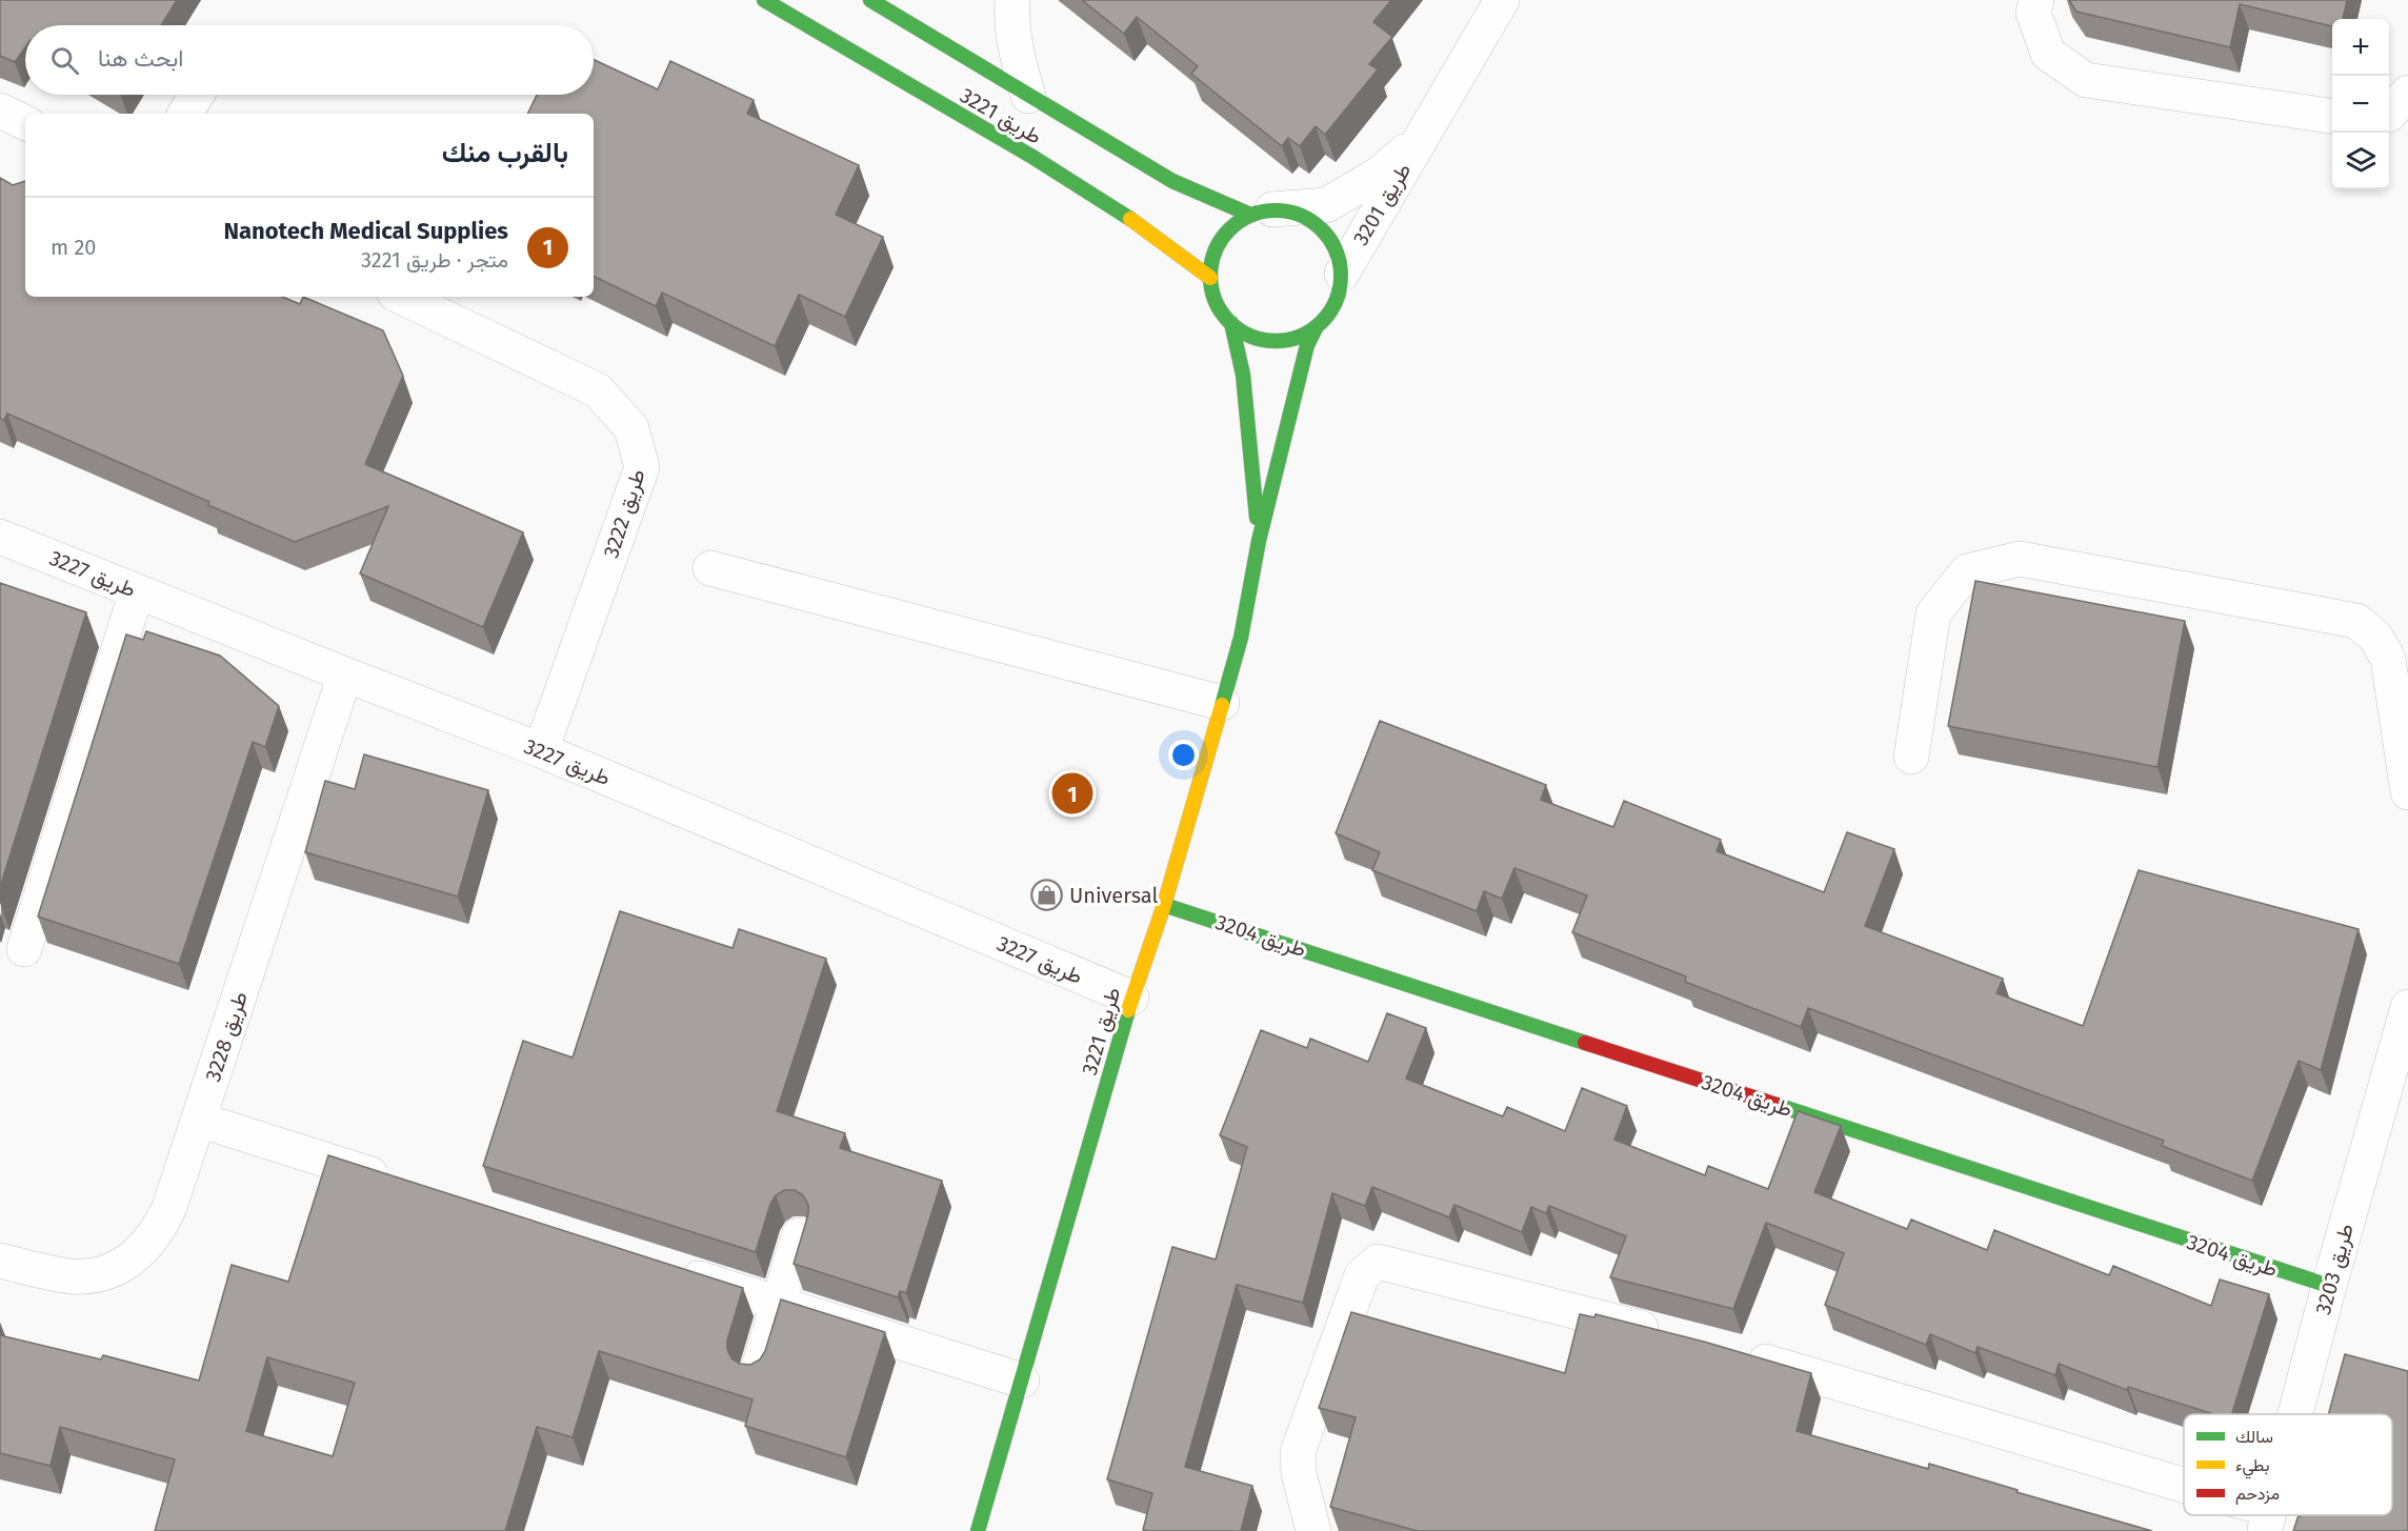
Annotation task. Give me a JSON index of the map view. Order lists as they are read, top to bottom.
{
  "streets": {
    "street": [
      "طريق 3221",
      "طريق 3201",
      "طريق 3222",
      "طريق 3227",
      "طريق 3204",
      "طريق 3228",
      "طريق 3203"
    ]
  },
  "crossings": [
    ["طريق 3221", "طريق 3201"],
    ["طريق 3221", "طريق 3227"],
    ["طريق 3221", "طريق 3204"],
    ["طريق 3222", "طريق 3227"],
    ["طريق 3227", "طريق 3228"],
    ["طريق 3204", "طريق 3203"]
  ],
  "places": {
    "shop": ["Universal"]
  },
  "legend": ["سالك", "بطيء", "مزدحم"],
  "page": {
    "map_buttons": ["+", "−"],
    "search": "ابحث هنا",
    "heading": "بالقرب منك",
    "list": [
      {
        "mark": "1",
        "name": "Nanotech Medical Supplies",
        "note": "متجر · طريق 3221",
        "value": "20 m"
      }
    ],
    "pins": "1"
  }
}
